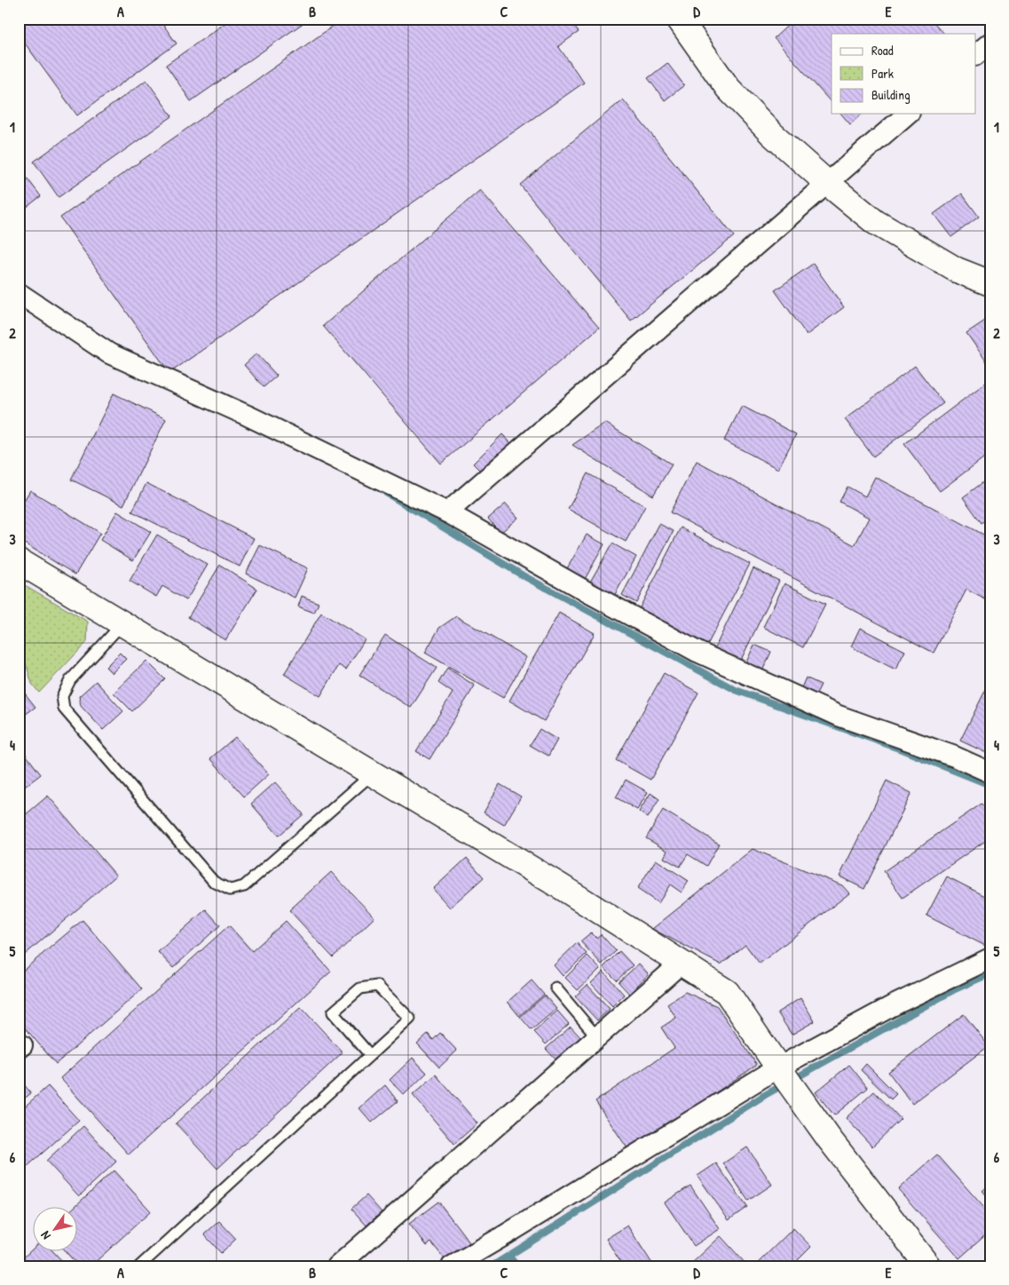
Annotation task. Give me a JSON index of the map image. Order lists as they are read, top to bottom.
{
  "legend": ["Road", "Park", "Building"],
  "north": "bottom left",
  "grid": {
    "columns": [
      "A",
      "B",
      "C",
      "D",
      "E"
    ],
    "rows": [
      "1",
      "2",
      "3",
      "4",
      "5",
      "6"
    ]
  }
}
